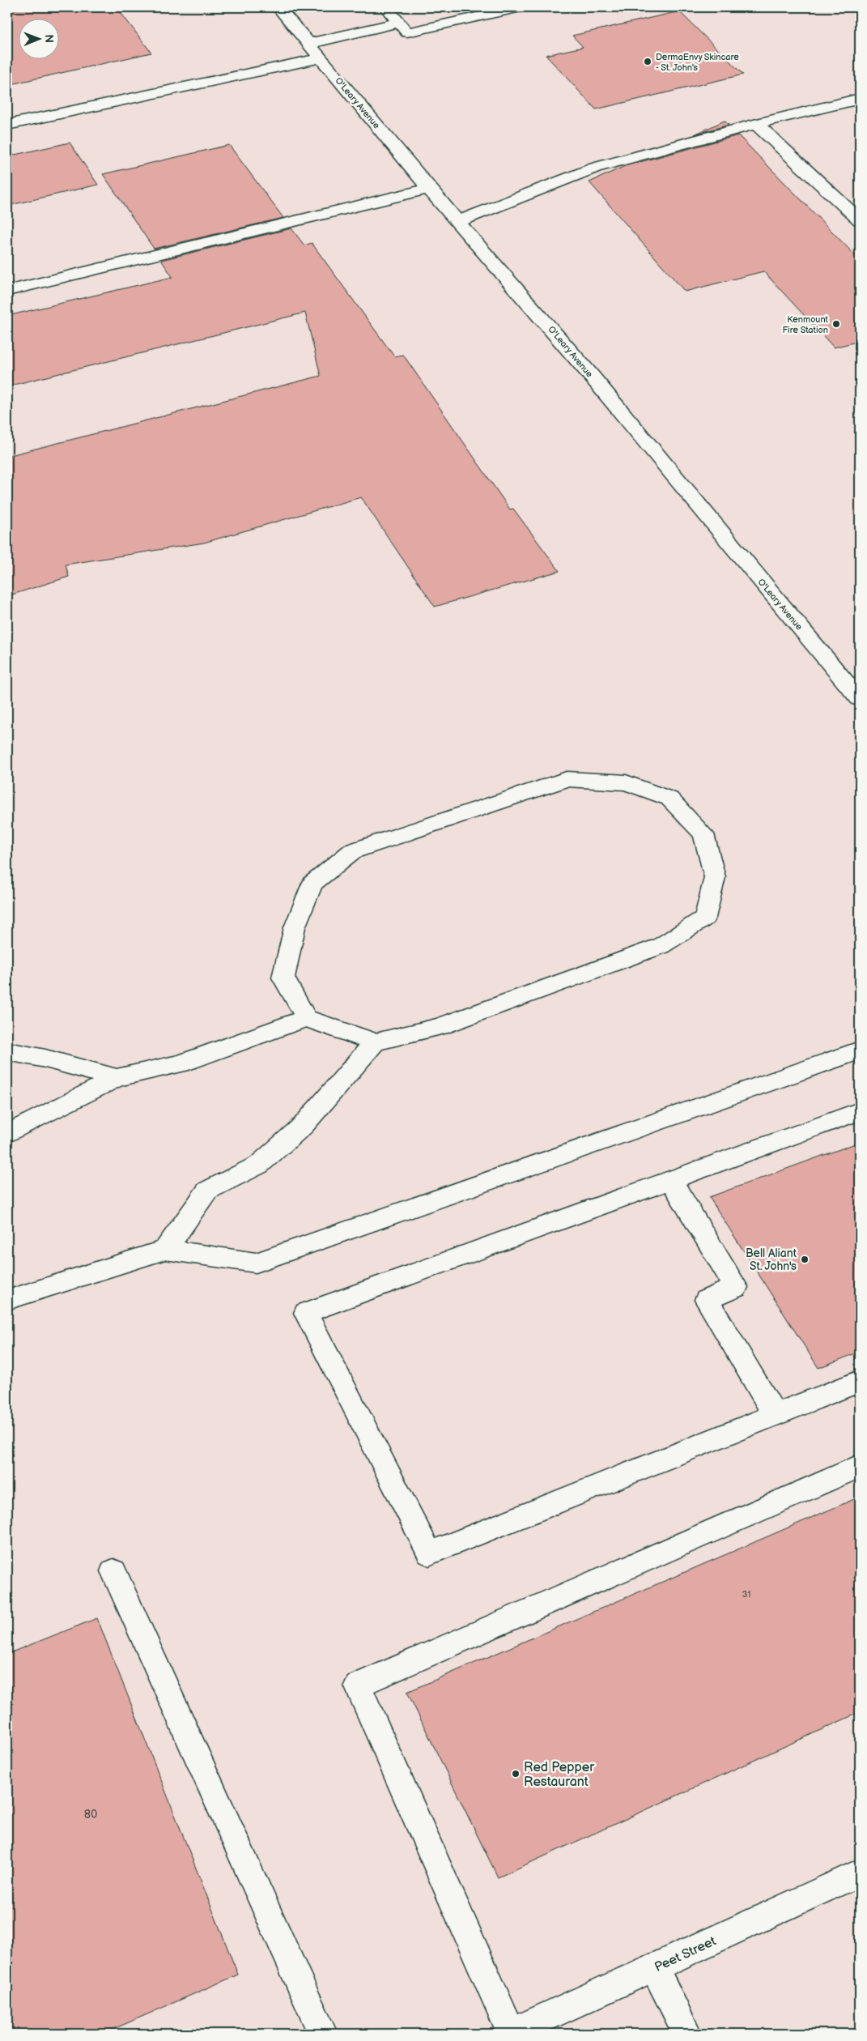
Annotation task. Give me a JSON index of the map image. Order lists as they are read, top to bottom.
{
  "streets": {
    "street": ["O'Leary Avenue", "Peet Street"]
  },
  "places": [
    "DermaEnvy Skincare - St. John's",
    "Kenmount Fire Station",
    "Bell Aliant St. John's",
    "Red Pepper Restaurant"
  ],
  "house_numbers": ["31", "80"],
  "north": "right"
}
